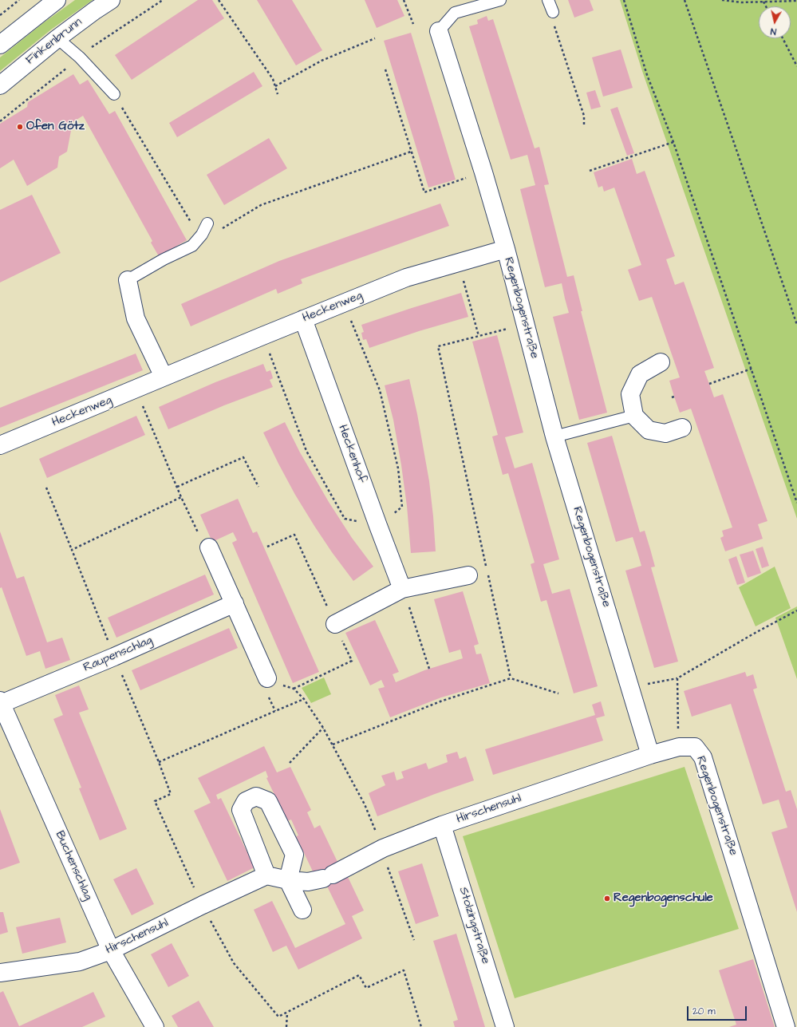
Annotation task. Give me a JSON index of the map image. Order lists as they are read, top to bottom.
{
  "streets": {
    "street": [
      "Finkenbrunn",
      "Heckenweg",
      "Regenbogenstraße",
      "Heckenhof",
      "Raupenschlag",
      "Hirschensuhl",
      "Buchenschlag",
      "Stolzingstraße"
    ]
  },
  "crossings": [
    ["Heckenweg", "Regenbogenstraße"],
    ["Heckenweg", "Heckenhof"],
    ["Regenbogenstraße", "Hirschensuhl"],
    ["Raupenschlag", "Buchenschlag"],
    ["Hirschensuhl", "Buchenschlag"],
    ["Hirschensuhl", "Stolzingstraße"]
  ],
  "places": ["Ofen Götz", "Regenbogenschule"],
  "scale_bar": "20 m",
  "north": "bottom"
}
